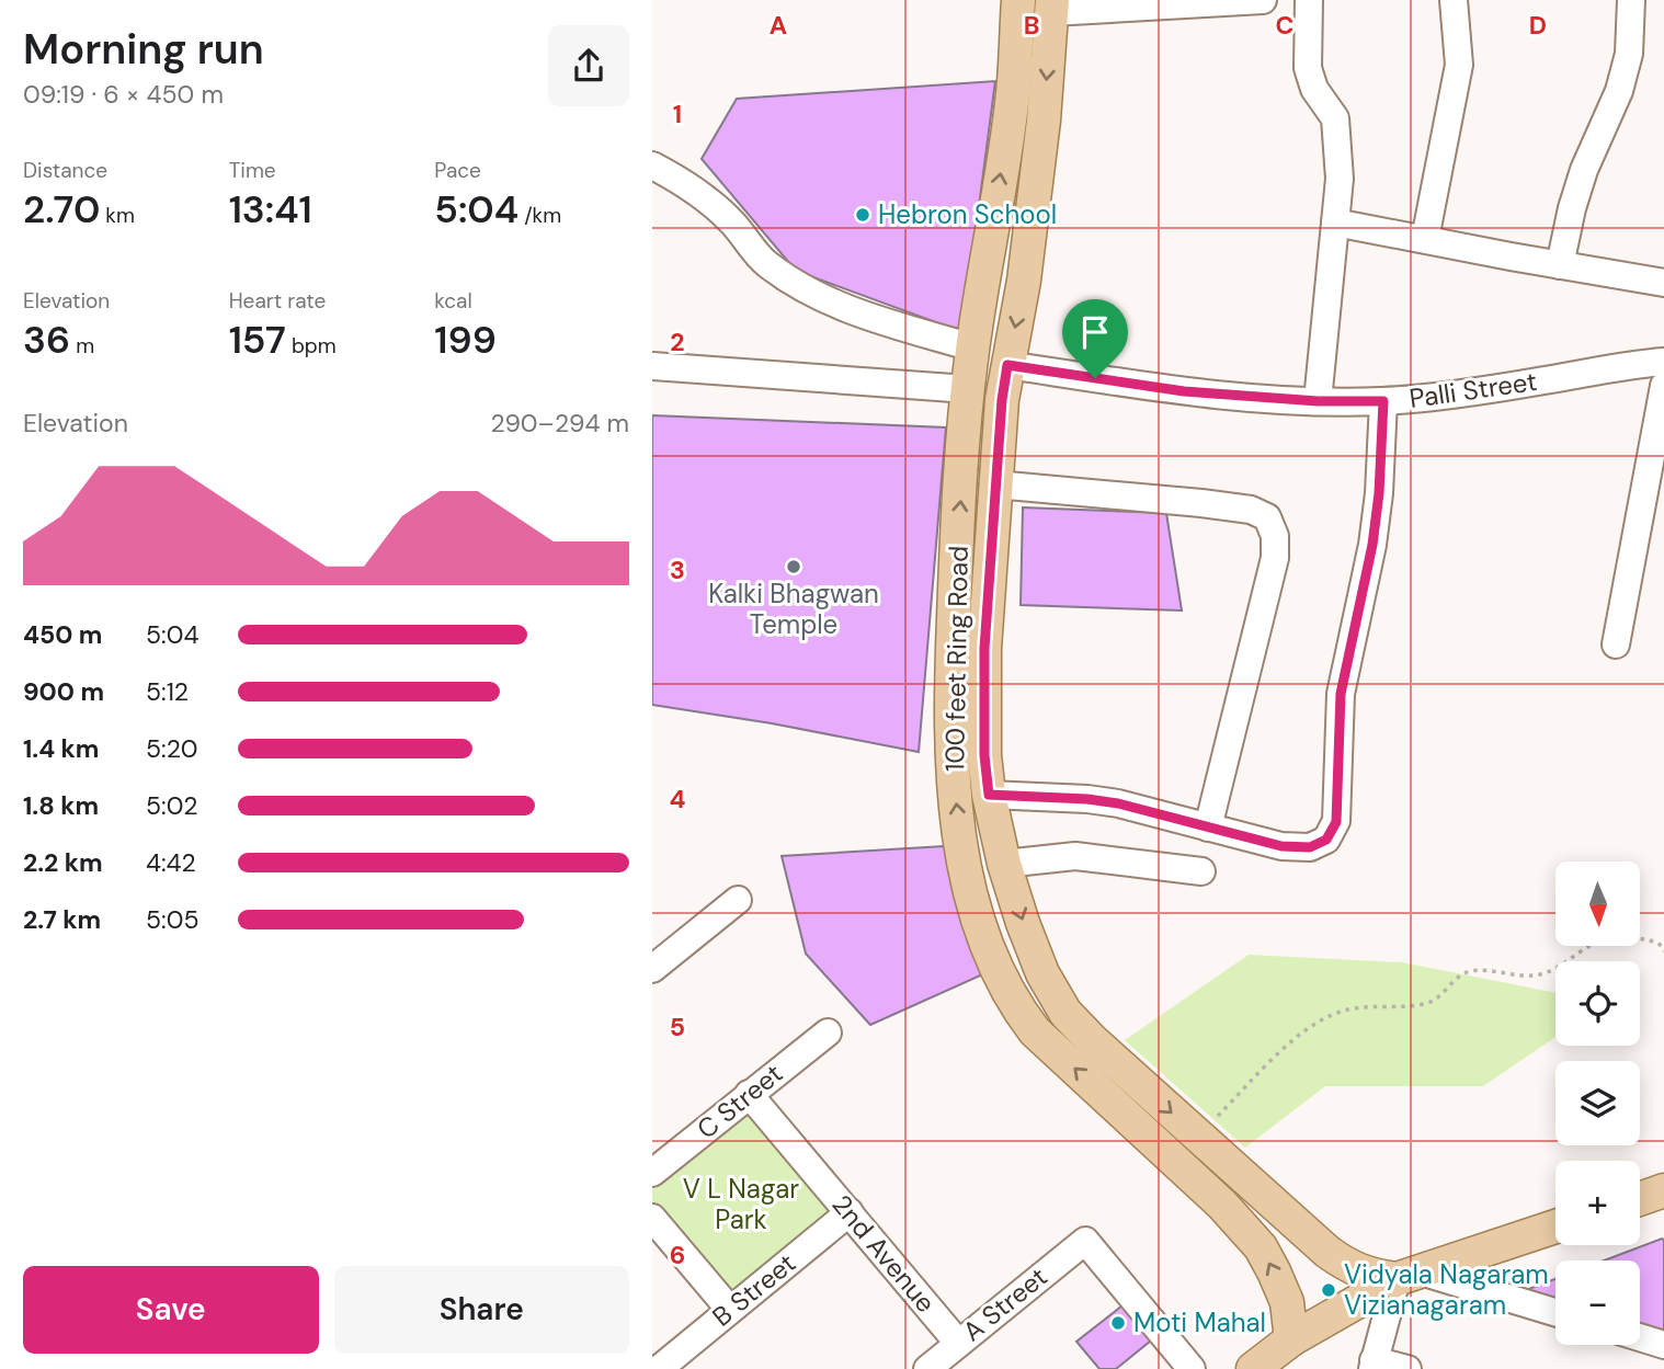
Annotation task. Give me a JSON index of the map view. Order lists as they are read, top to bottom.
{
  "streets": {
    "main road": ["100 feet Ring Road"],
    "street": [
      "Palli Street",
      "C Street",
      "2nd Avenue",
      "B Street",
      "A Street"
    ]
  },
  "crossings": [
    ["Palli Street", "100 feet Ring Road"],
    ["C Street", "2nd Avenue"],
    ["2nd Avenue", "B Street"],
    ["2nd Avenue", "A Street"]
  ],
  "parks": ["V L Nagar Park"],
  "places": [
    "Hebron School",
    "Kalki Bhagwan Temple",
    "Vidyala Nagaram Vizianagaram",
    "Moti Mahal"
  ],
  "north": "bottom",
  "page": {
    "heading": ["Morning run", "09:19 · 6 × 450 m"],
    "stats": [
      ["Distance", "2.70 km"],
      ["Time", "13:41"],
      ["Pace", "5:04 /km"],
      ["Elevation", "36 m"],
      ["Heart rate", "157 bpm"],
      ["kcal", "199"]
    ],
    "chart": ["Elevation", "290–294 m"],
    "list": [
      {
        "name": "450 m",
        "note": "5:04"
      },
      {
        "name": "900 m",
        "note": "5:12"
      },
      {
        "name": "1.4 km",
        "note": "5:20"
      },
      {
        "name": "1.8 km",
        "note": "5:02"
      },
      {
        "name": "2.2 km",
        "note": "4:42"
      },
      {
        "name": "2.7 km",
        "note": "5:05"
      }
    ],
    "map_buttons": ["+", "−"],
    "buttons": ["Save", "Share"]
  },
  "grid": {
    "columns": [
      "A",
      "B",
      "C",
      "D"
    ],
    "rows": [
      "1",
      "2",
      "3",
      "4",
      "5",
      "6"
    ]
  }
}
